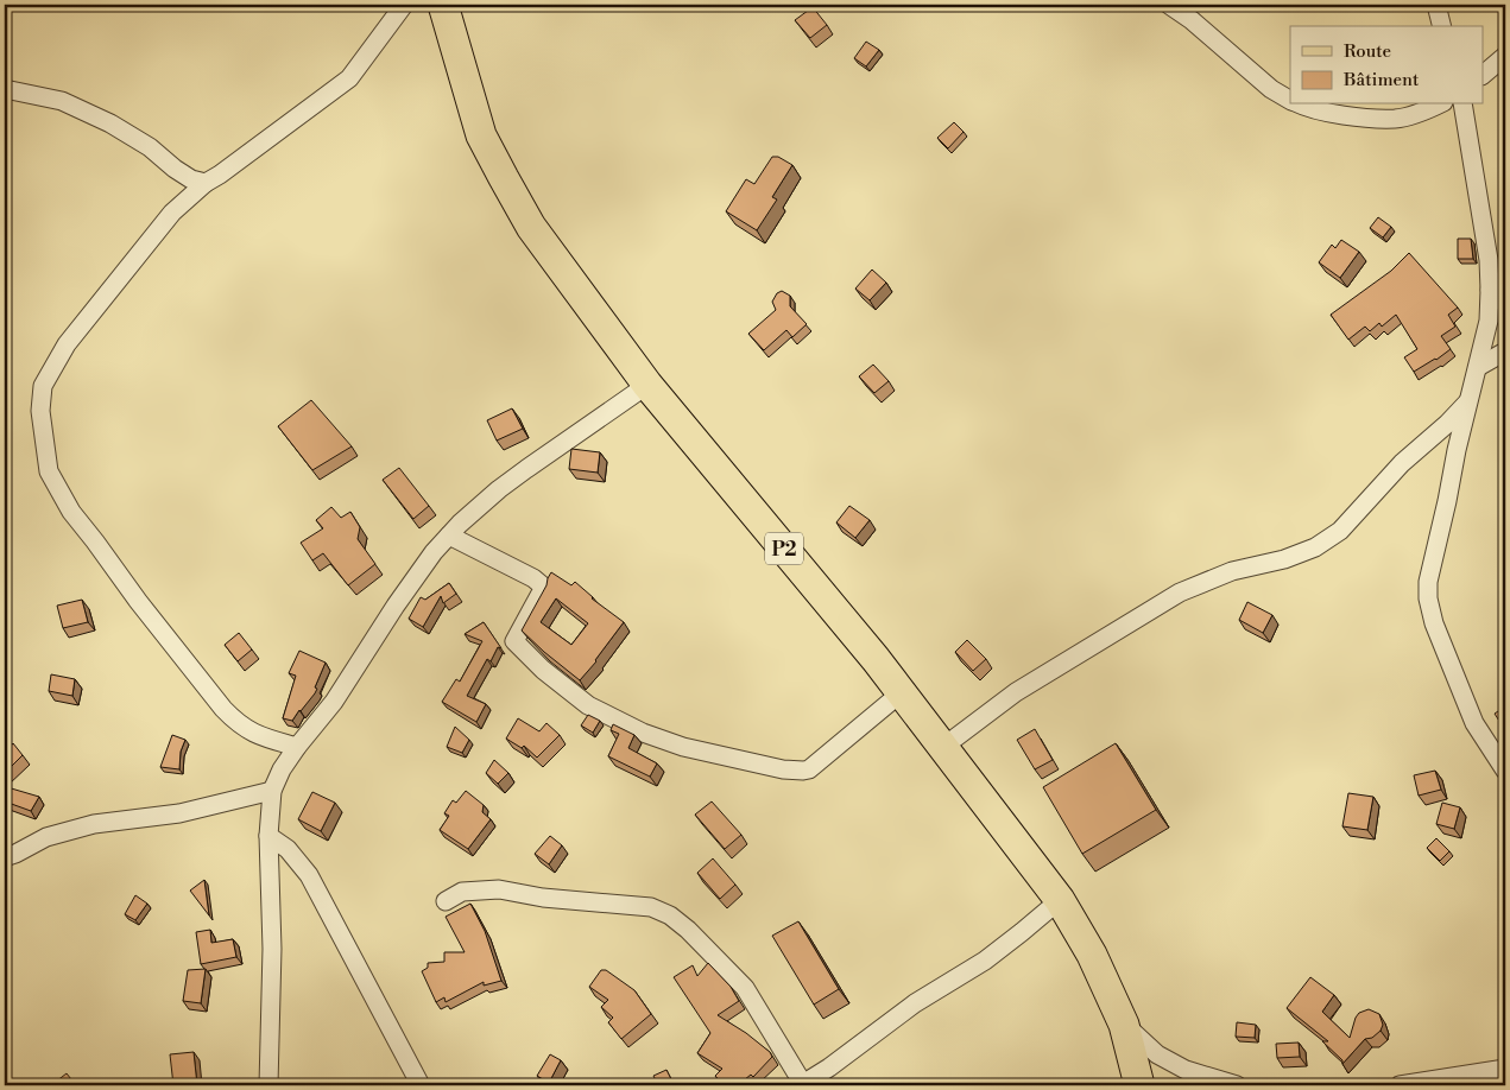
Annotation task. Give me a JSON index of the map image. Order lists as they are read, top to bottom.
{
  "streets": {
    "main road": ["P2"]
  },
  "legend": ["Route", "Bâtiment"]
}
